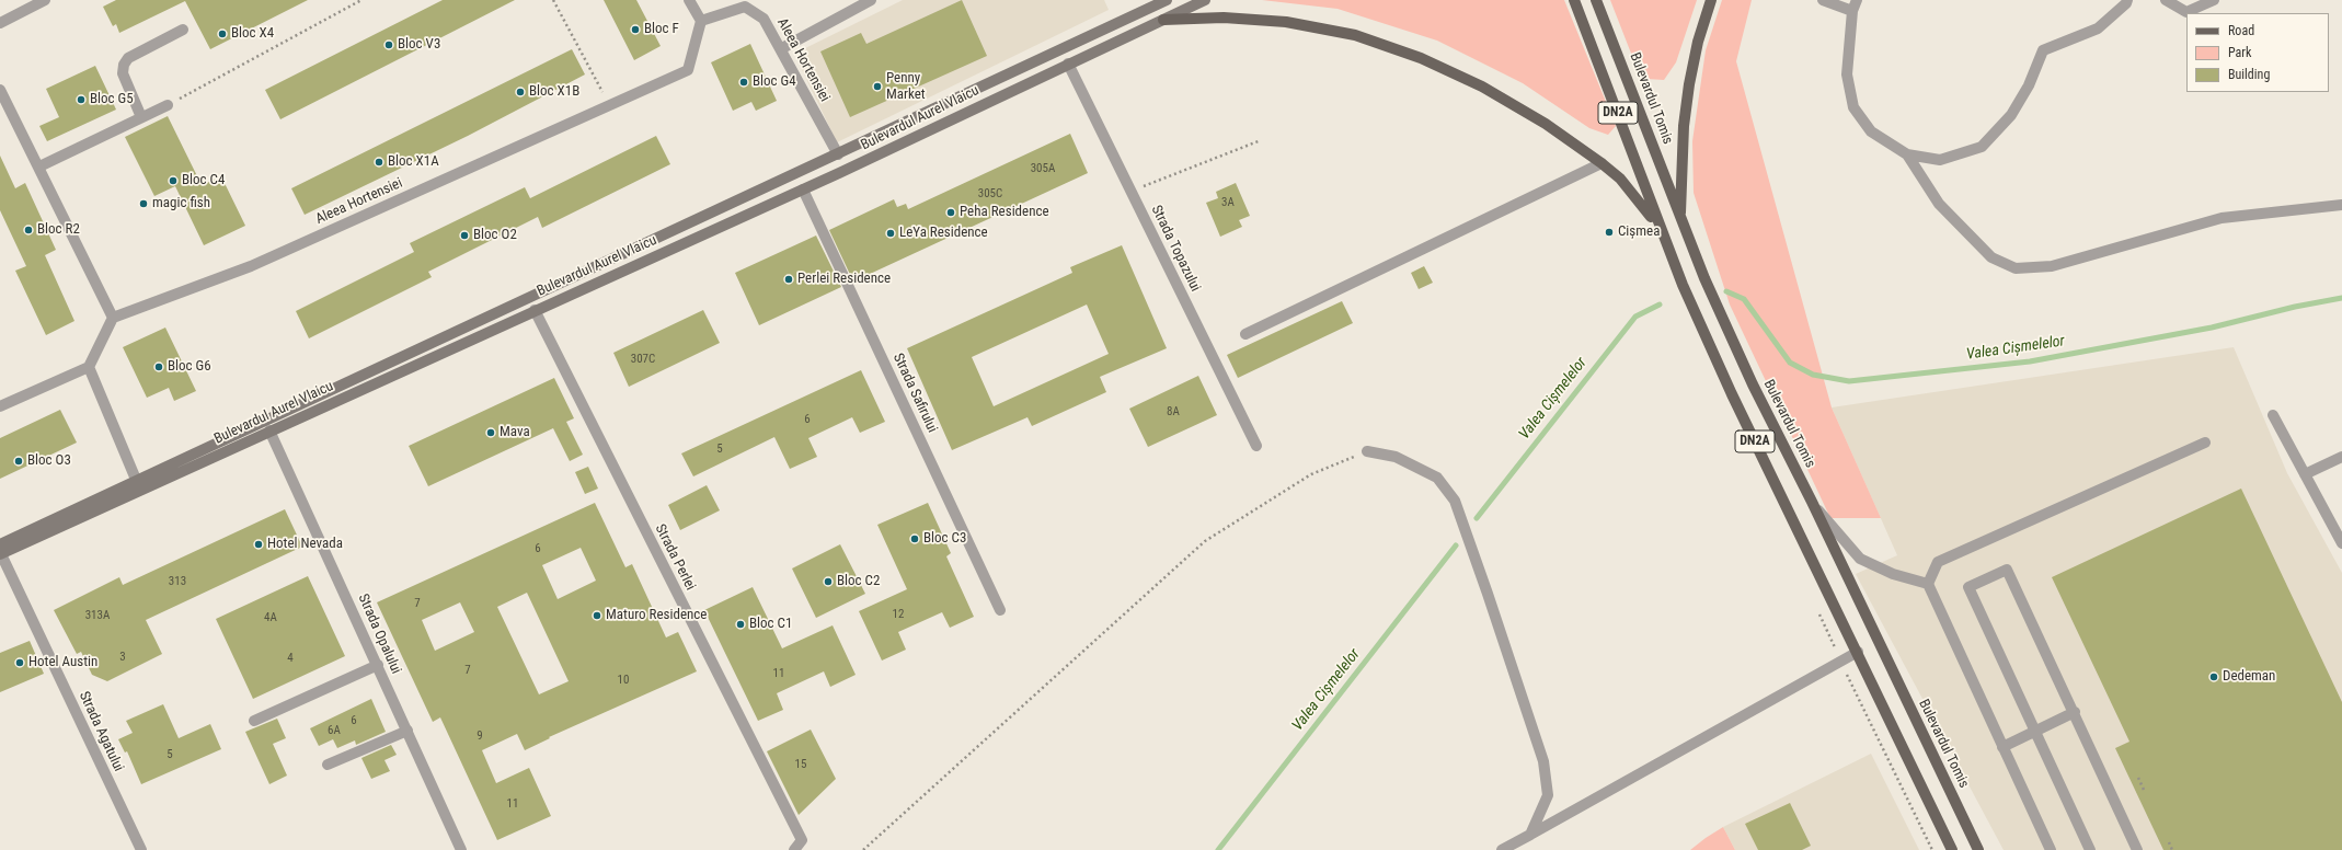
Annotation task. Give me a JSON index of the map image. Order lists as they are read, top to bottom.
{
  "streets": {
    "main road": ["Bulevardul Tomis", "DN2A", "Bulevardul Aurel Vlaicu"],
    "street": [
      "Aleea Hortensiei",
      "Strada Topazului",
      "Strada Safirului",
      "Strada Perlei",
      "Strada Opalului",
      "Strada Agatului"
    ]
  },
  "crossings": [
    ["Aleea Hortensiei", "Bulevardul Aurel Vlaicu"],
    ["Bulevardul Aurel Vlaicu", "Strada Topazului"],
    ["Bulevardul Aurel Vlaicu", "Strada Safirului"],
    ["Bulevardul Aurel Vlaicu", "Strada Perlei"],
    ["Bulevardul Aurel Vlaicu", "Strada Opalului"],
    ["Bulevardul Aurel Vlaicu", "Strada Agatului"]
  ],
  "water": ["Valea Cișmelelor"],
  "places": [
    "Bloc F",
    "Bloc X4",
    "Bloc V3",
    "Bloc G4",
    "Penny Market",
    "Bloc X1B",
    "Bloc G5",
    "Bloc X1A",
    "Bloc C4",
    "magic fish",
    "Peha Residence",
    "Bloc R2",
    "Cișmea",
    "LeYa Residence",
    "Bloc O2",
    "Perlei Residence",
    "Bloc G6",
    "Mava",
    "Bloc O3",
    "Bloc C3",
    "Hotel Nevada",
    "Bloc C2",
    "Maturo Residence",
    "Bloc C1",
    "Hotel Austin",
    "Dedeman"
  ],
  "house_numbers": [
    "305A",
    "305C",
    "3A",
    "307C",
    "8A",
    "6",
    "5",
    "6",
    "313",
    "7",
    "12",
    "313A",
    "4A",
    "3",
    "4",
    "7",
    "11",
    "10",
    "6",
    "6A",
    "9",
    "5",
    "15",
    "11"
  ],
  "legend": ["Road", "Park", "Building"]
}
